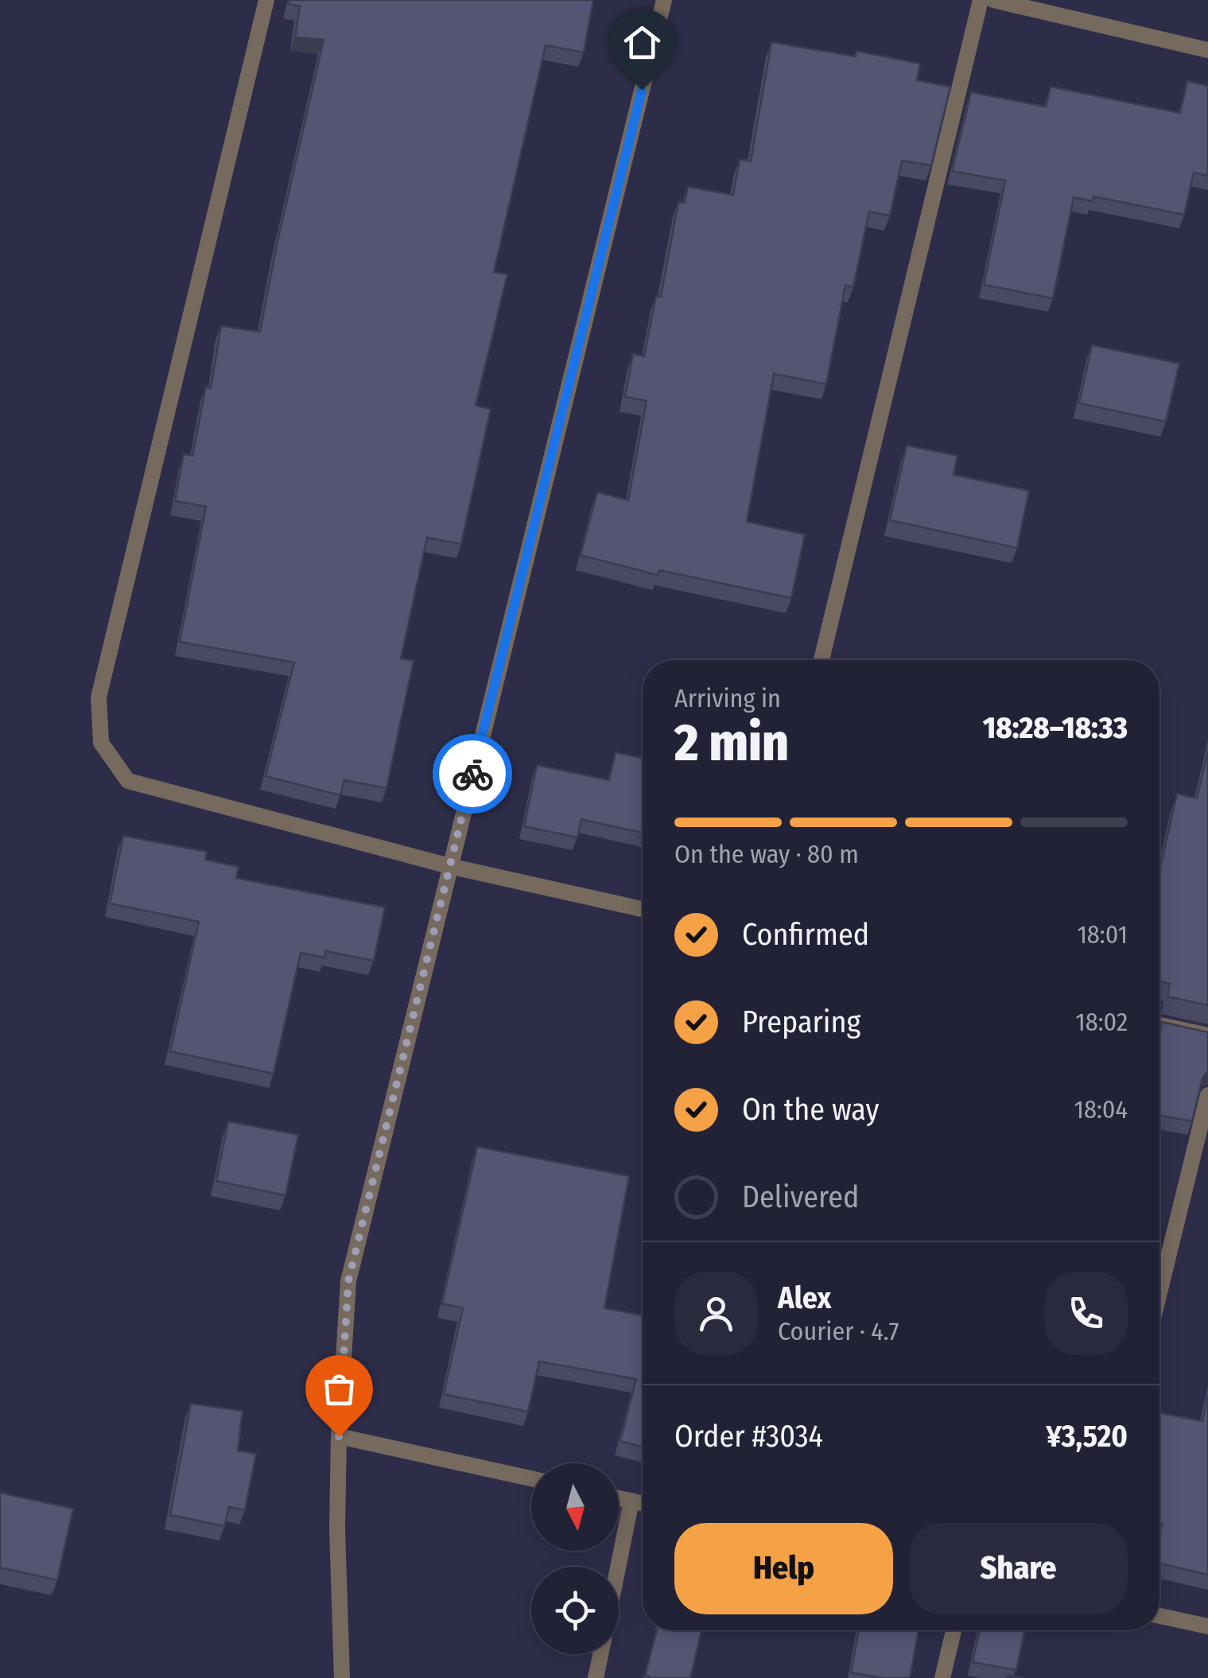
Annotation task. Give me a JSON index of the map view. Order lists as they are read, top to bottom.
{
  "north": "bottom",
  "page": {
    "heading": ["2 min", "Arriving in", "18:28–18:33"],
    "panel": [
      "Alex",
      "Courier · 4.7",
      "Order #3034",
      "¥3,520"
    ],
    "bar": "On the way · 80 m",
    "list": [
      ["Confirmed", "18:01"],
      ["Preparing", "18:02"],
      ["On the way", "18:04"],
      "Delivered"
    ],
    "buttons": ["Help", "Share"]
  }
}
